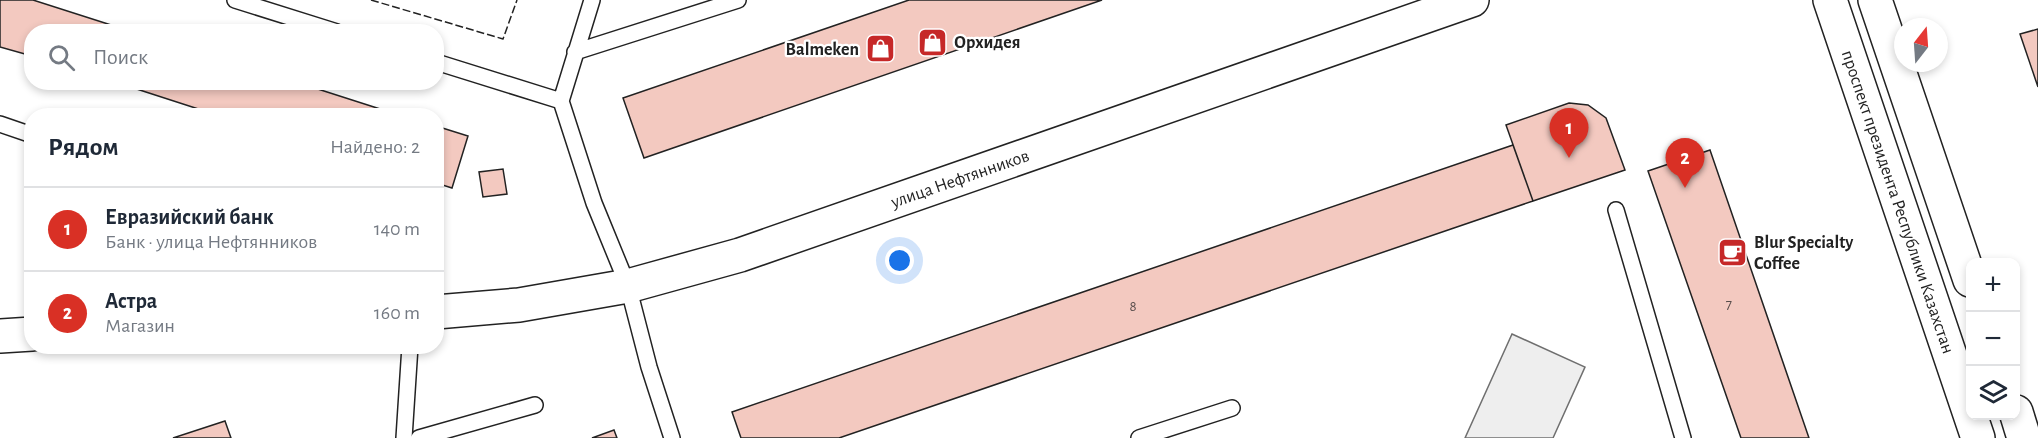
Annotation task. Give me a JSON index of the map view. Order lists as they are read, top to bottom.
{
  "streets": {
    "street": ["улица Нефтянников", "проспект президента Республики Казахстан"]
  },
  "places": {
    "shop": ["Орхидея", "Balmeken"],
    "cafe": ["Blur Specialty Coffee"]
  },
  "house_numbers": ["7", "8"],
  "north": "top",
  "page": {
    "search": "Поиск",
    "pins": ["1", "2"],
    "heading": ["Рядом", "Найдено: 2"],
    "list": [
      {
        "mark": "1",
        "name": "Евразийский банк",
        "note": "Банк · улица Нефтянников",
        "value": "140 m"
      },
      {
        "mark": "2",
        "name": "Астра",
        "note": "Магазин",
        "value": "160 m"
      }
    ],
    "map_buttons": ["+", "−"]
  }
}
